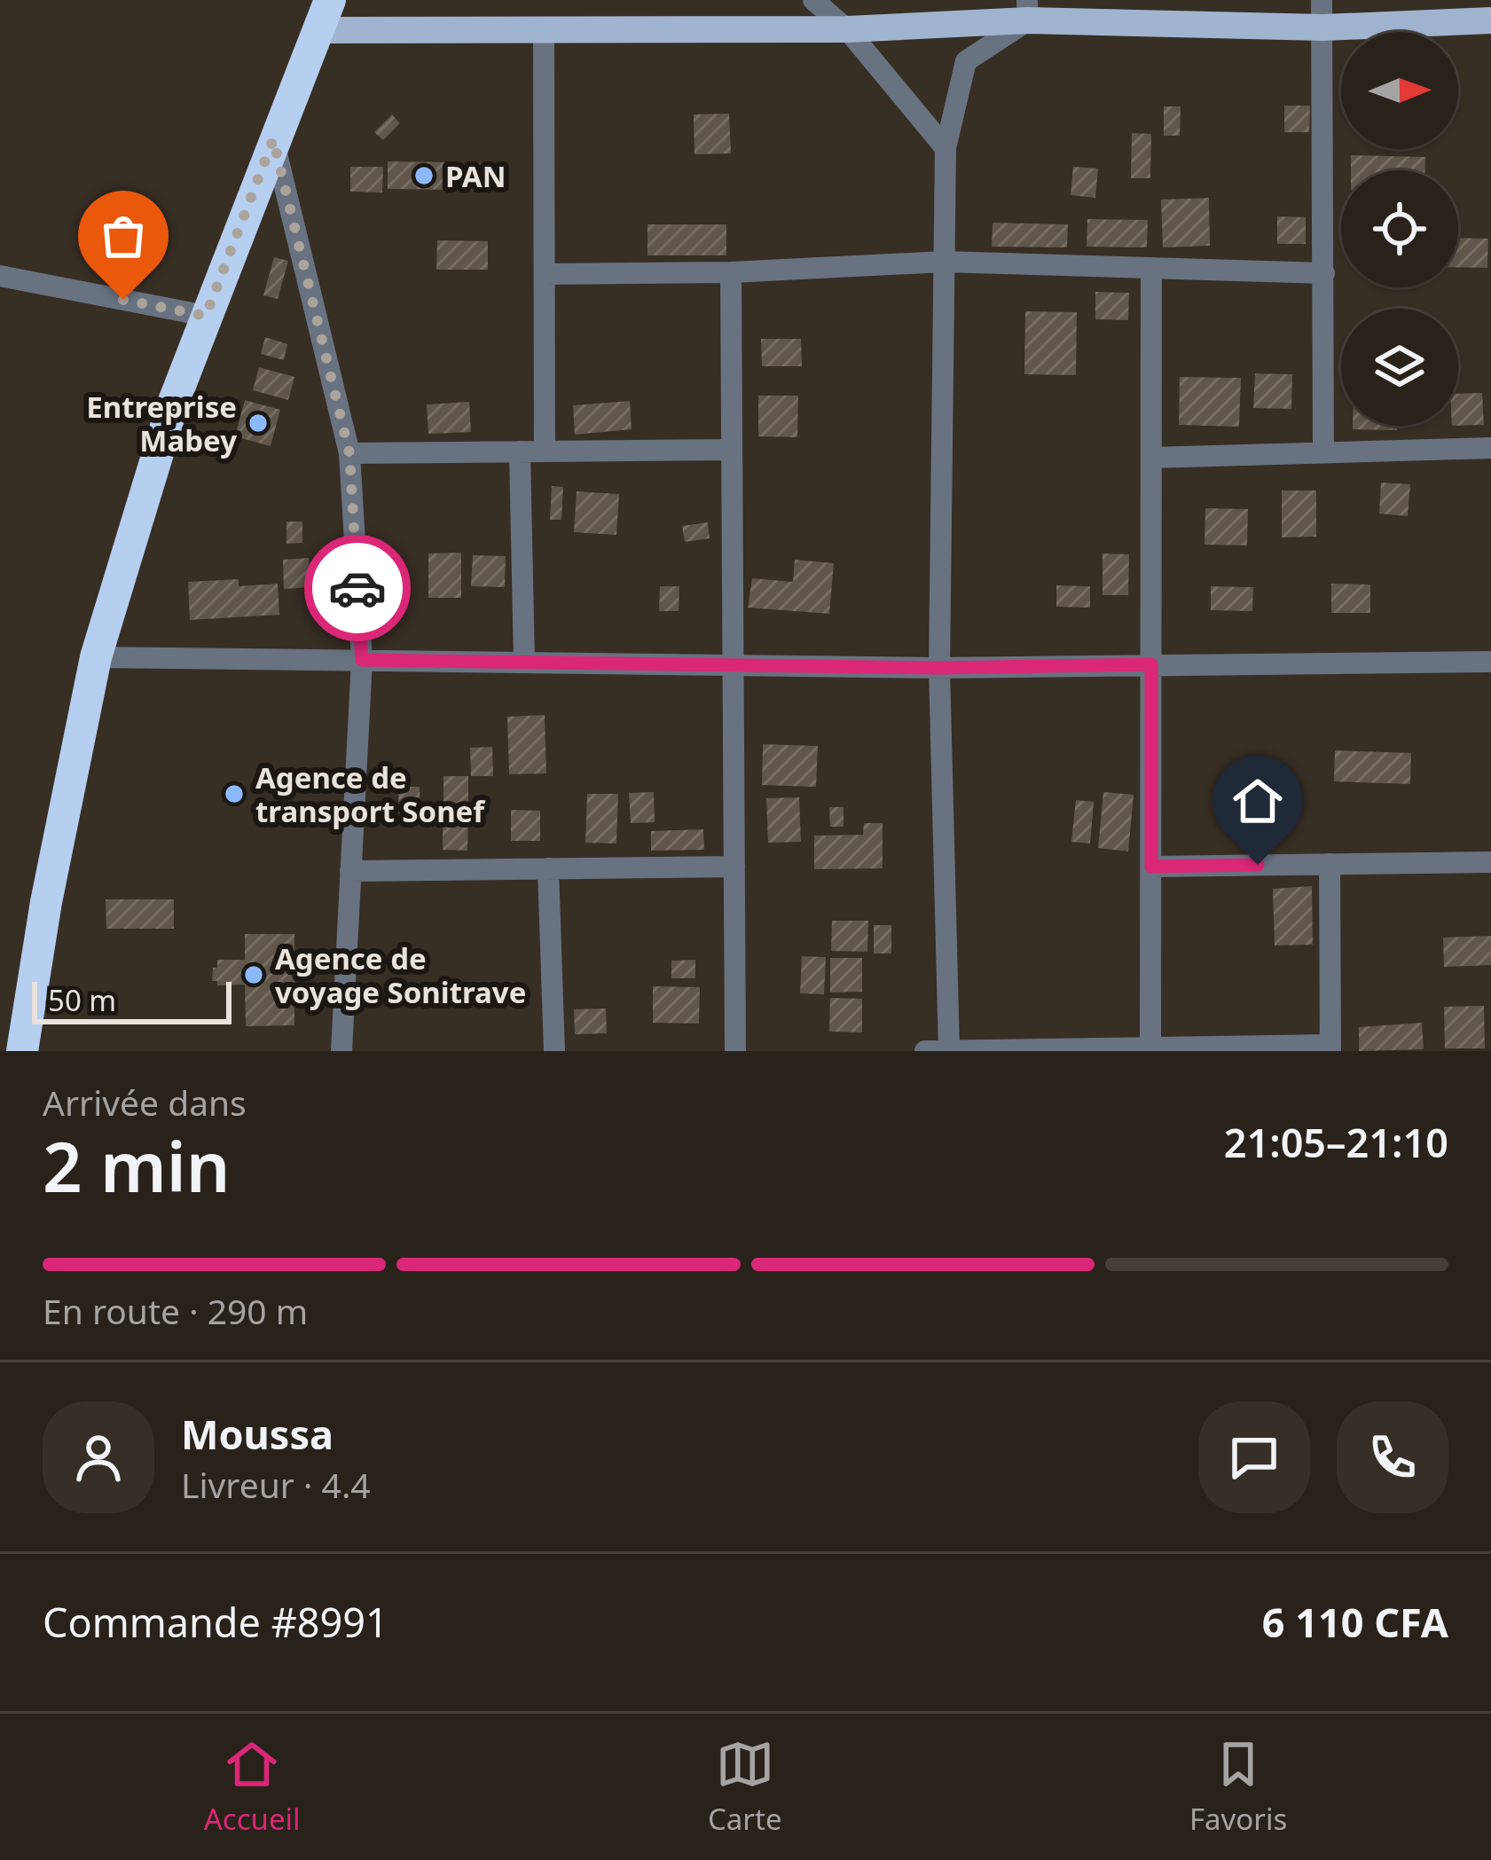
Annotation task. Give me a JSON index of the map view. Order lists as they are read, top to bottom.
{
  "places": [
    "PAN",
    "Entreprise Mabey",
    "Agence de transport Sonef",
    "Agence de voyage Sonitrave"
  ],
  "scale_bar": "50 m",
  "north": "right",
  "page": {
    "scale": "50 m",
    "heading": ["2 min", "Arrivée dans", "21:05–21:10"],
    "panel": [
      "Moussa",
      "Livreur · 4.4",
      "Commande #8991",
      "6 110 CFA"
    ],
    "bar": "En route · 290 m",
    "tabs": ["Accueil", "Carte", "Favoris"]
  }
}
